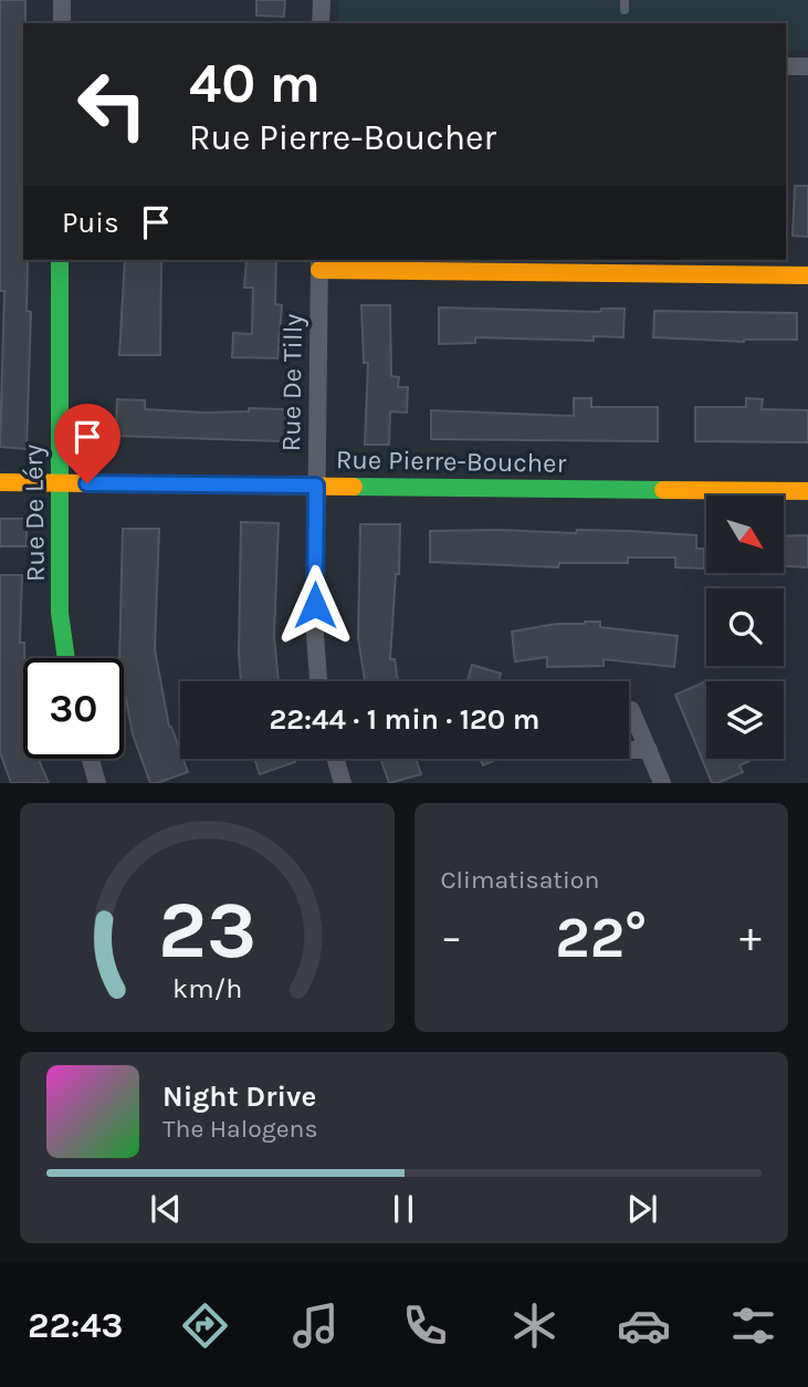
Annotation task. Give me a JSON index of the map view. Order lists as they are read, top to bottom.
{
  "streets": {
    "street": ["Rue De Tilly", "Rue Pierre-Boucher", "Rue De Léry"]
  },
  "crossings": [
    ["Rue De Tilly", "Rue Pierre-Boucher"],
    ["Rue Pierre-Boucher", "Rue De Léry"]
  ],
  "north": "bottom right",
  "page": {
    "turn": ["40 m", "Rue Pierre-Boucher"],
    "then": "Puis",
    "limit": "30",
    "trip": "22:44 · 1 min · 120 m",
    "tile": "Climatisation",
    "heat": ["−", "22°", "+"],
    "song": ["Night Drive", "The Halogens"],
    "tabs": "22:43",
    "gauge": ["23", "km/h"]
  }
}
